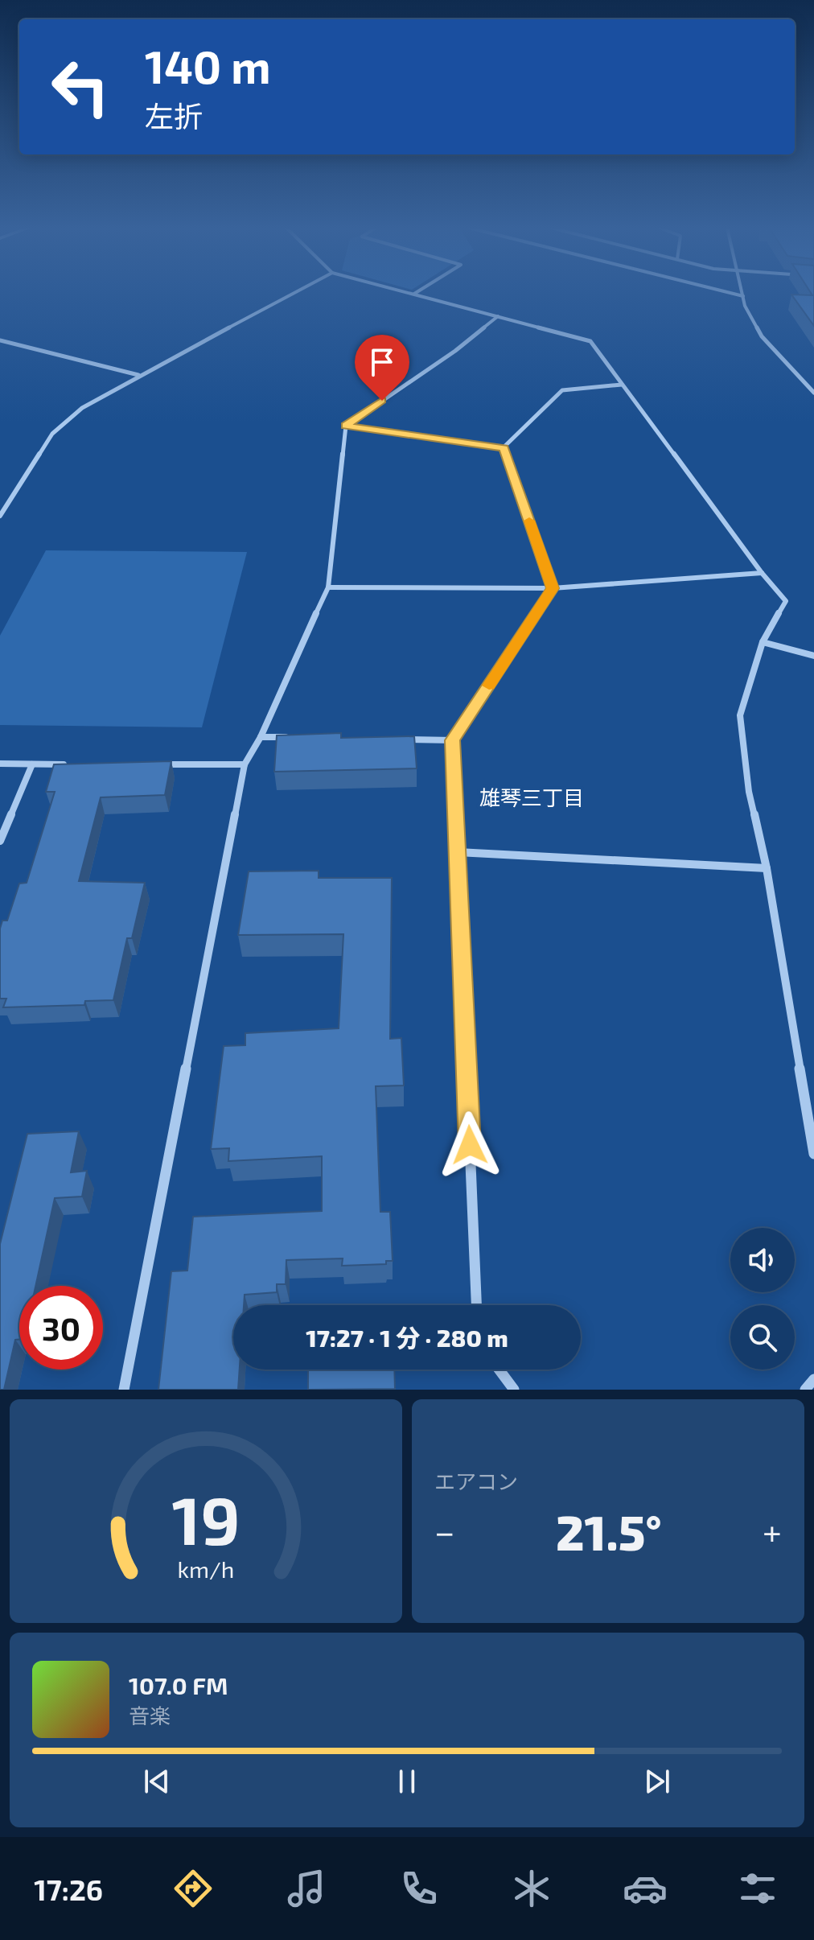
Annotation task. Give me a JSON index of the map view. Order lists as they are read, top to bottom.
{
  "districts": ["雄琴三丁目"],
  "page": {
    "turn": ["140 m", "左折"],
    "limit": "30",
    "trip": "17:27 · 1 分 · 280 m",
    "tile": "エアコン",
    "heat": ["−", "21.5°", "+"],
    "song": ["107.0 FM", "音楽"],
    "tabs": "17:26",
    "gauge": ["19", "km/h"]
  }
}
